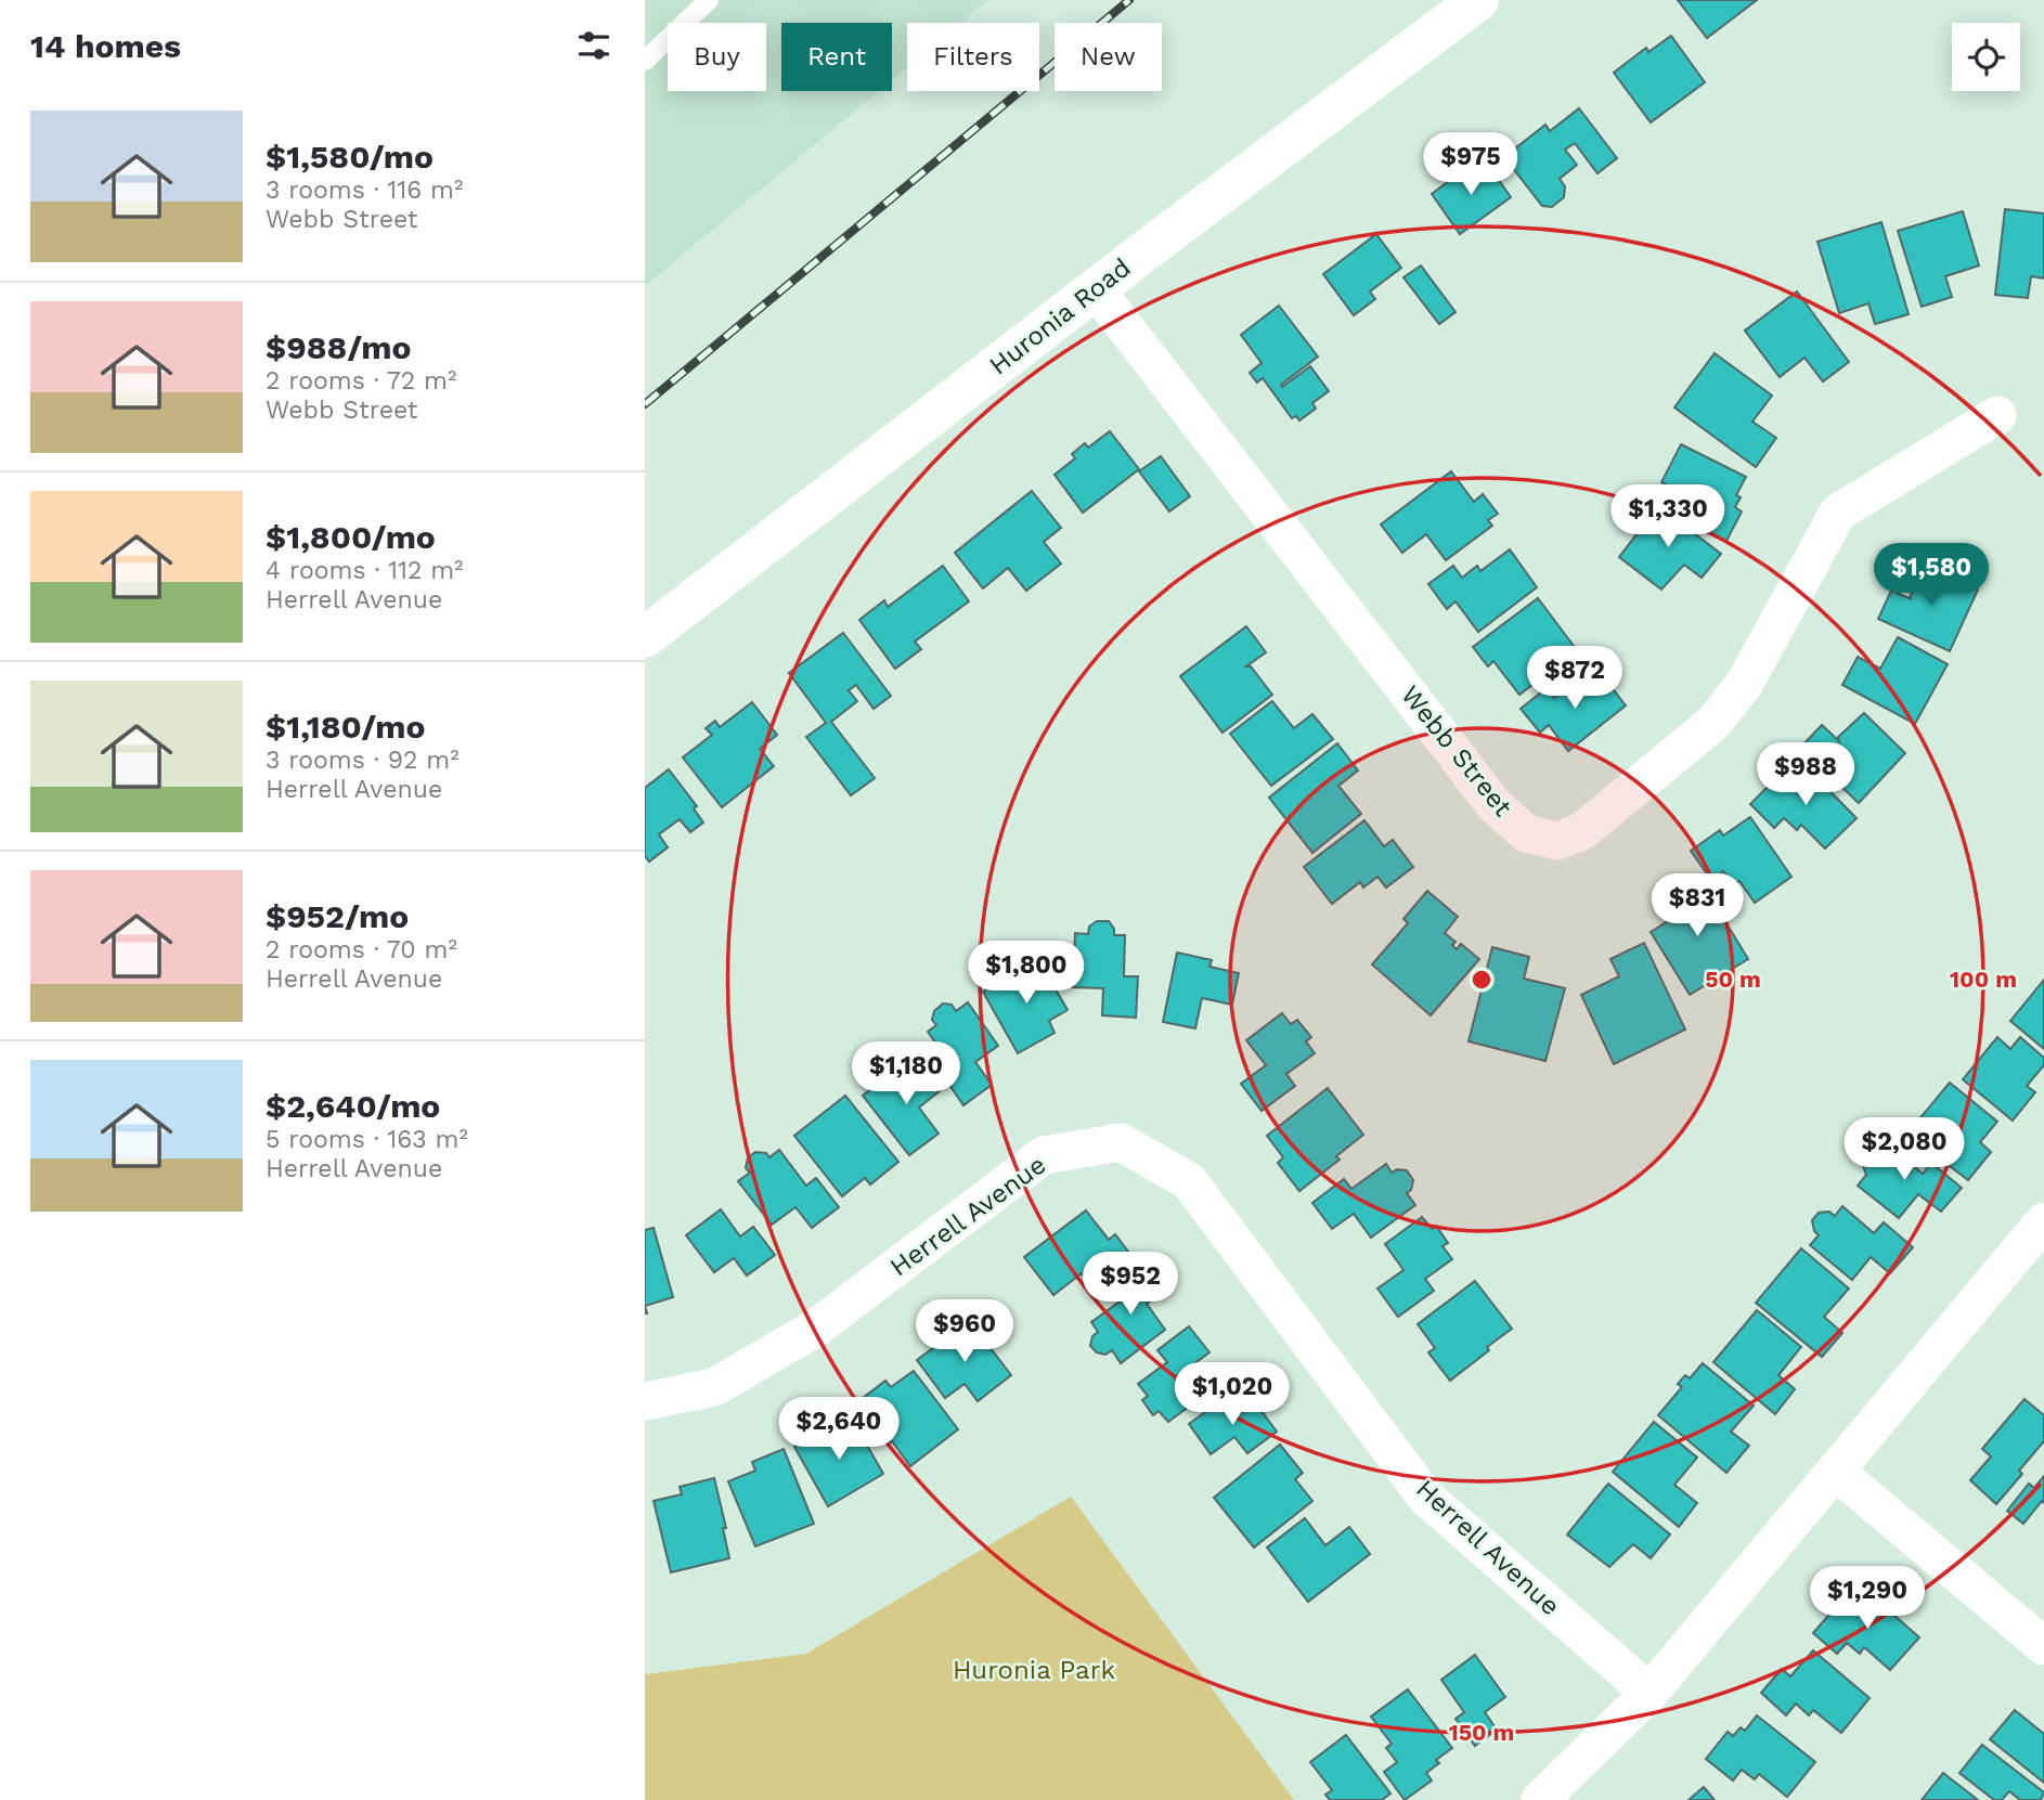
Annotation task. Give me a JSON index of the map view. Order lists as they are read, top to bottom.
{
  "streets": {
    "main road": ["Huronia Road"],
    "street": ["Webb Street", "Herrell Avenue"]
  },
  "crossings": [
    ["Huronia Road", "Webb Street"]
  ],
  "parks": ["Huronia Park"],
  "page": {
    "heading": "14 homes",
    "chip": [
      "Buy",
      "Rent",
      "Filters",
      "New"
    ],
    "list": [
      {
        "name": "$1,580/mo",
        "note": "3 rooms · 116 m² · Webb Street"
      },
      {
        "name": "$988/mo",
        "note": "2 rooms · 72 m² · Webb Street"
      },
      {
        "name": "$1,800/mo",
        "note": "4 rooms · 112 m² · Herrell Avenue"
      },
      {
        "name": "$1,180/mo",
        "note": "3 rooms · 92 m² · Herrell Avenue"
      },
      {
        "name": "$952/mo",
        "note": "2 rooms · 70 m² · Herrell Avenue"
      },
      {
        "name": "$2,640/mo",
        "note": "5 rooms · 163 m² · Herrell Avenue"
      }
    ],
    "price": [
      "$975",
      "$1,330",
      "$1,580",
      "$872",
      "$988",
      "$831",
      "$1,800",
      "$1,180",
      "$2,080",
      "$952",
      "$960",
      "$1,020",
      "$2,640",
      "$1,290"
    ]
  },
  "rings": ["50 m", "100 m", "150 m"]
}
